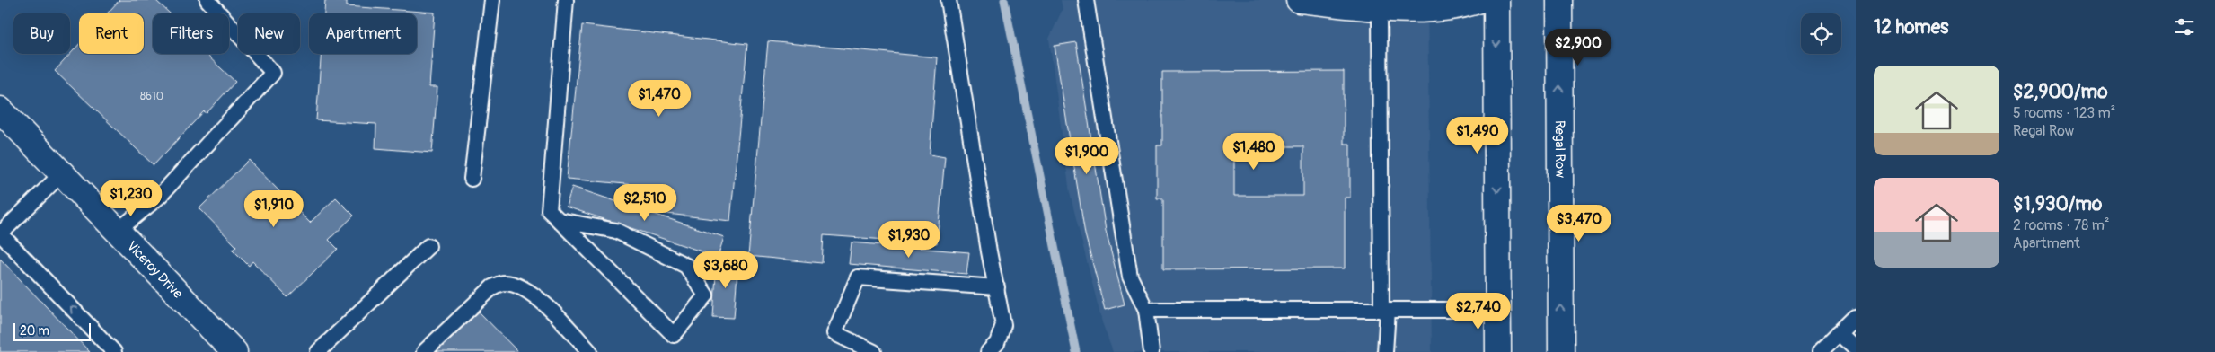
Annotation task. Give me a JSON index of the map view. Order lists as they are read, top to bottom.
{
  "streets": {
    "main road": ["Regal Row", "Viceroy Drive"]
  },
  "house_numbers": ["8610"],
  "scale_bar": "20 m",
  "page": {
    "heading": "12 homes",
    "chip": [
      "Buy",
      "Rent",
      "Filters",
      "New",
      "Apartment"
    ],
    "price": [
      "$2,900",
      "$1,470",
      "$1,490",
      "$1,480",
      "$1,900",
      "$1,230",
      "$2,510",
      "$1,910",
      "$3,470",
      "$1,930",
      "$3,680",
      "$2,740"
    ],
    "list": [
      {
        "name": "$2,900/mo",
        "note": "5 rooms · 123 m² · Regal Row"
      },
      {
        "name": "$1,930/mo",
        "note": "2 rooms · 78 m² · Apartment"
      }
    ],
    "scale": "20 m"
  }
}
